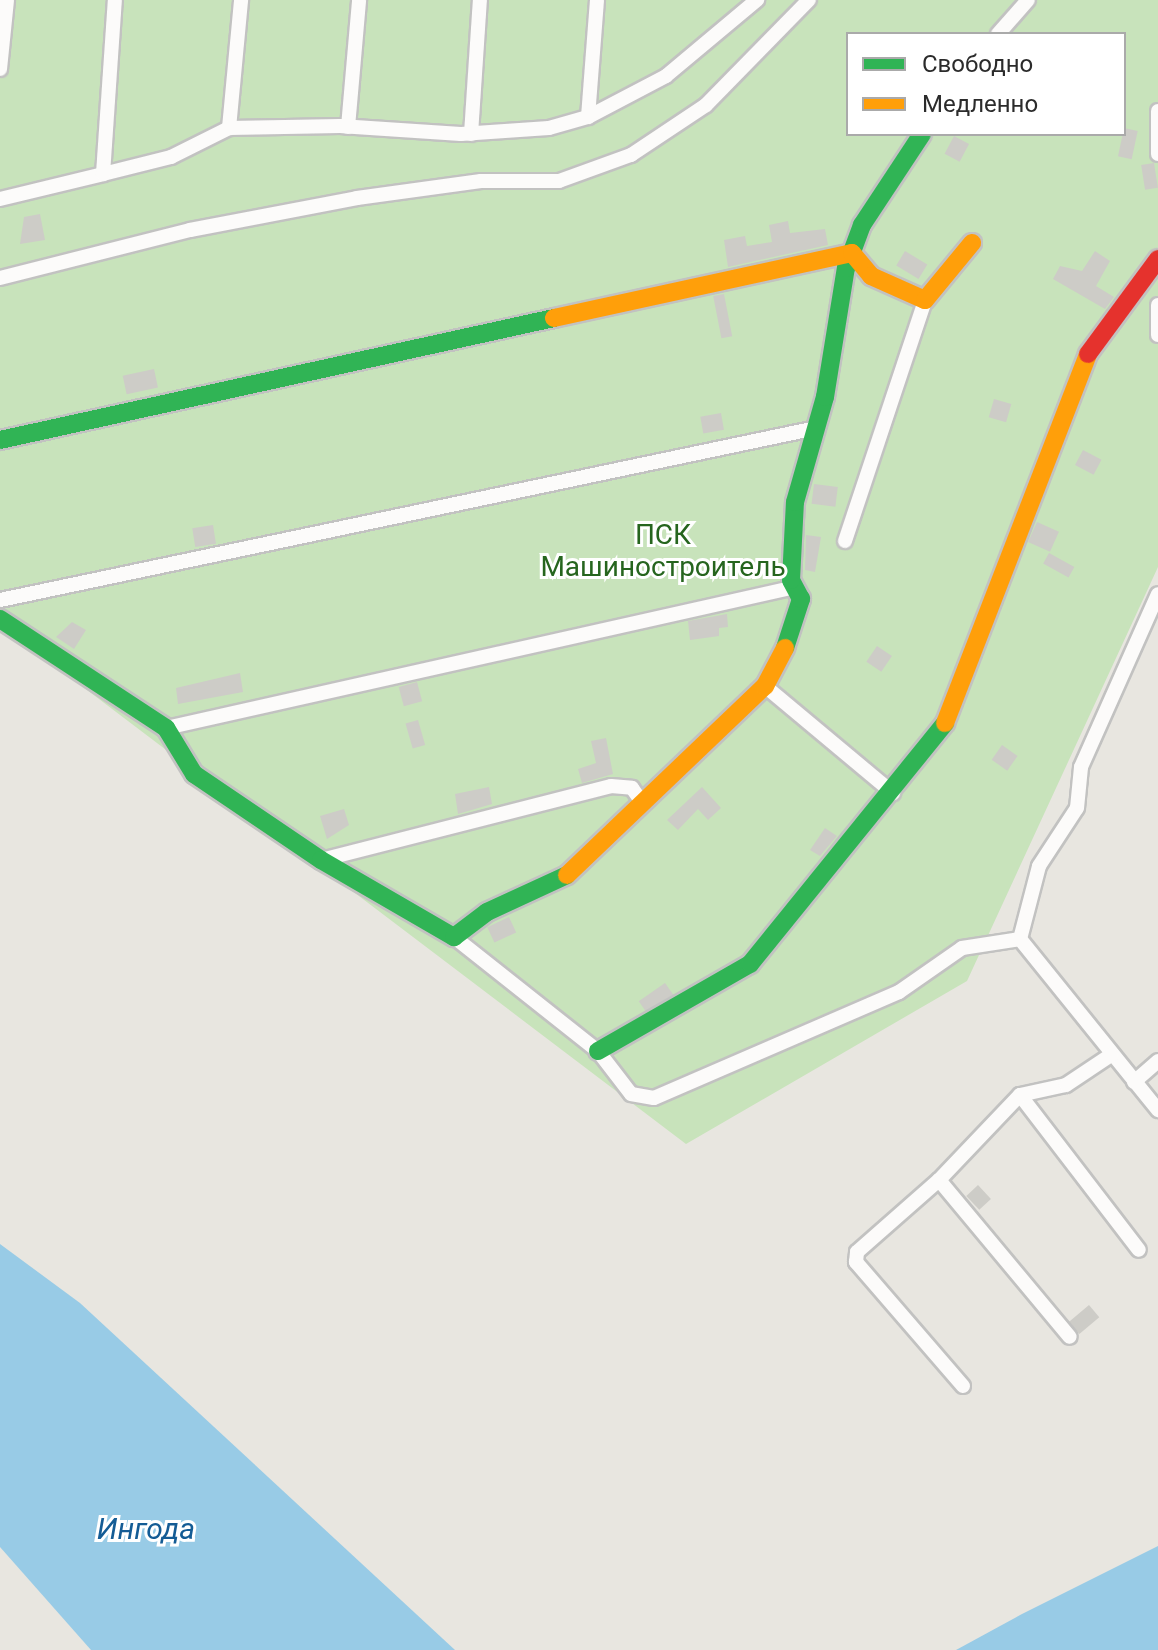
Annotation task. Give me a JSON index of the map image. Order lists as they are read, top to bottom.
{
  "water": ["Ингода"],
  "parks": ["ПСК Машиностроитель"],
  "legend": ["Свободно", "Медленно"]
}
